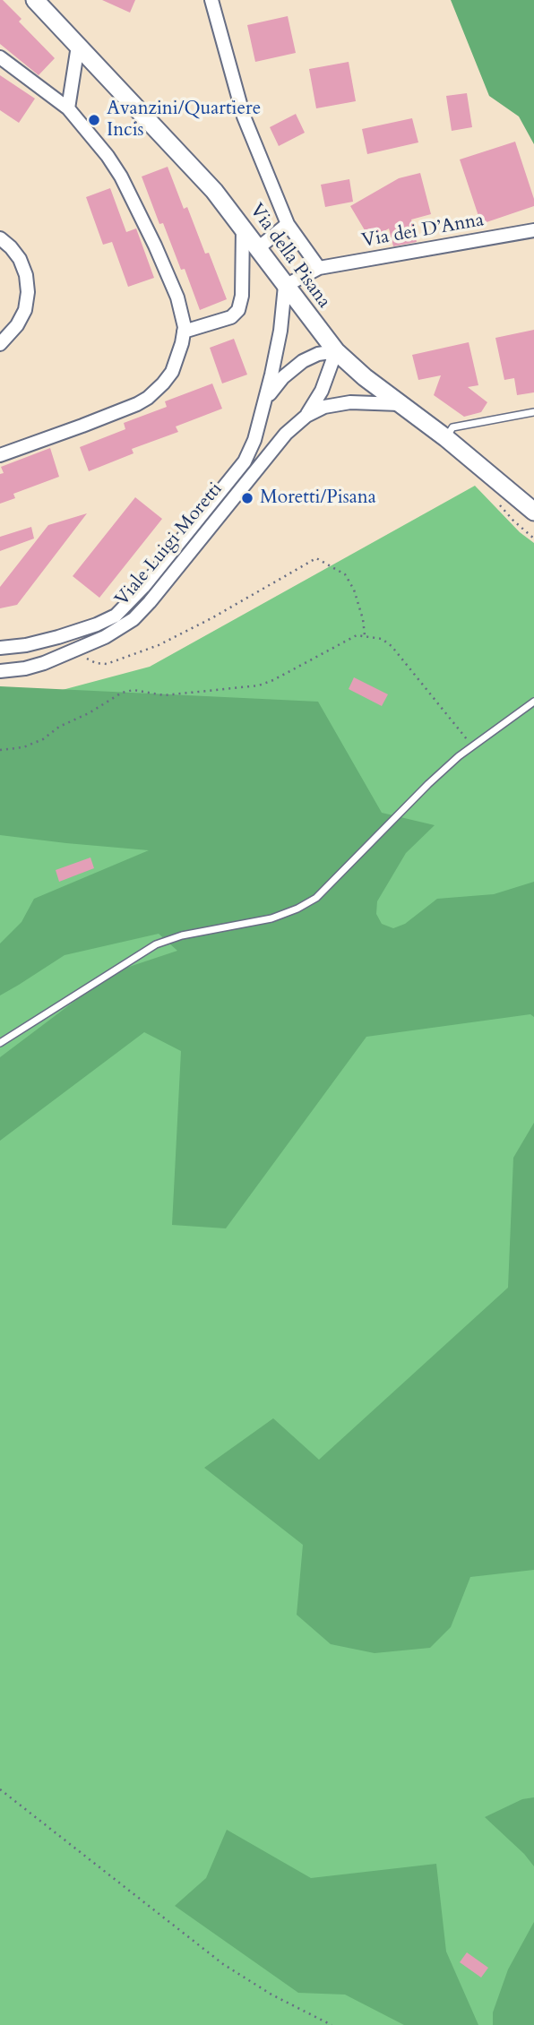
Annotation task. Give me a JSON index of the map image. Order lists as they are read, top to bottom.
{
  "streets": {
    "main road": ["Via della Pisana"],
    "street": ["Via dei D’Anna", "Viale Luigi Moretti"]
  },
  "crossings": [
    ["Via dei D’Anna", "Via della Pisana"],
    ["Via dei D’Anna", "Viale Luigi Moretti"],
    ["Via della Pisana", "Viale Luigi Moretti"]
  ],
  "places": ["Avanzini/Quartiere Incis", "Moretti/Pisana"]
}
